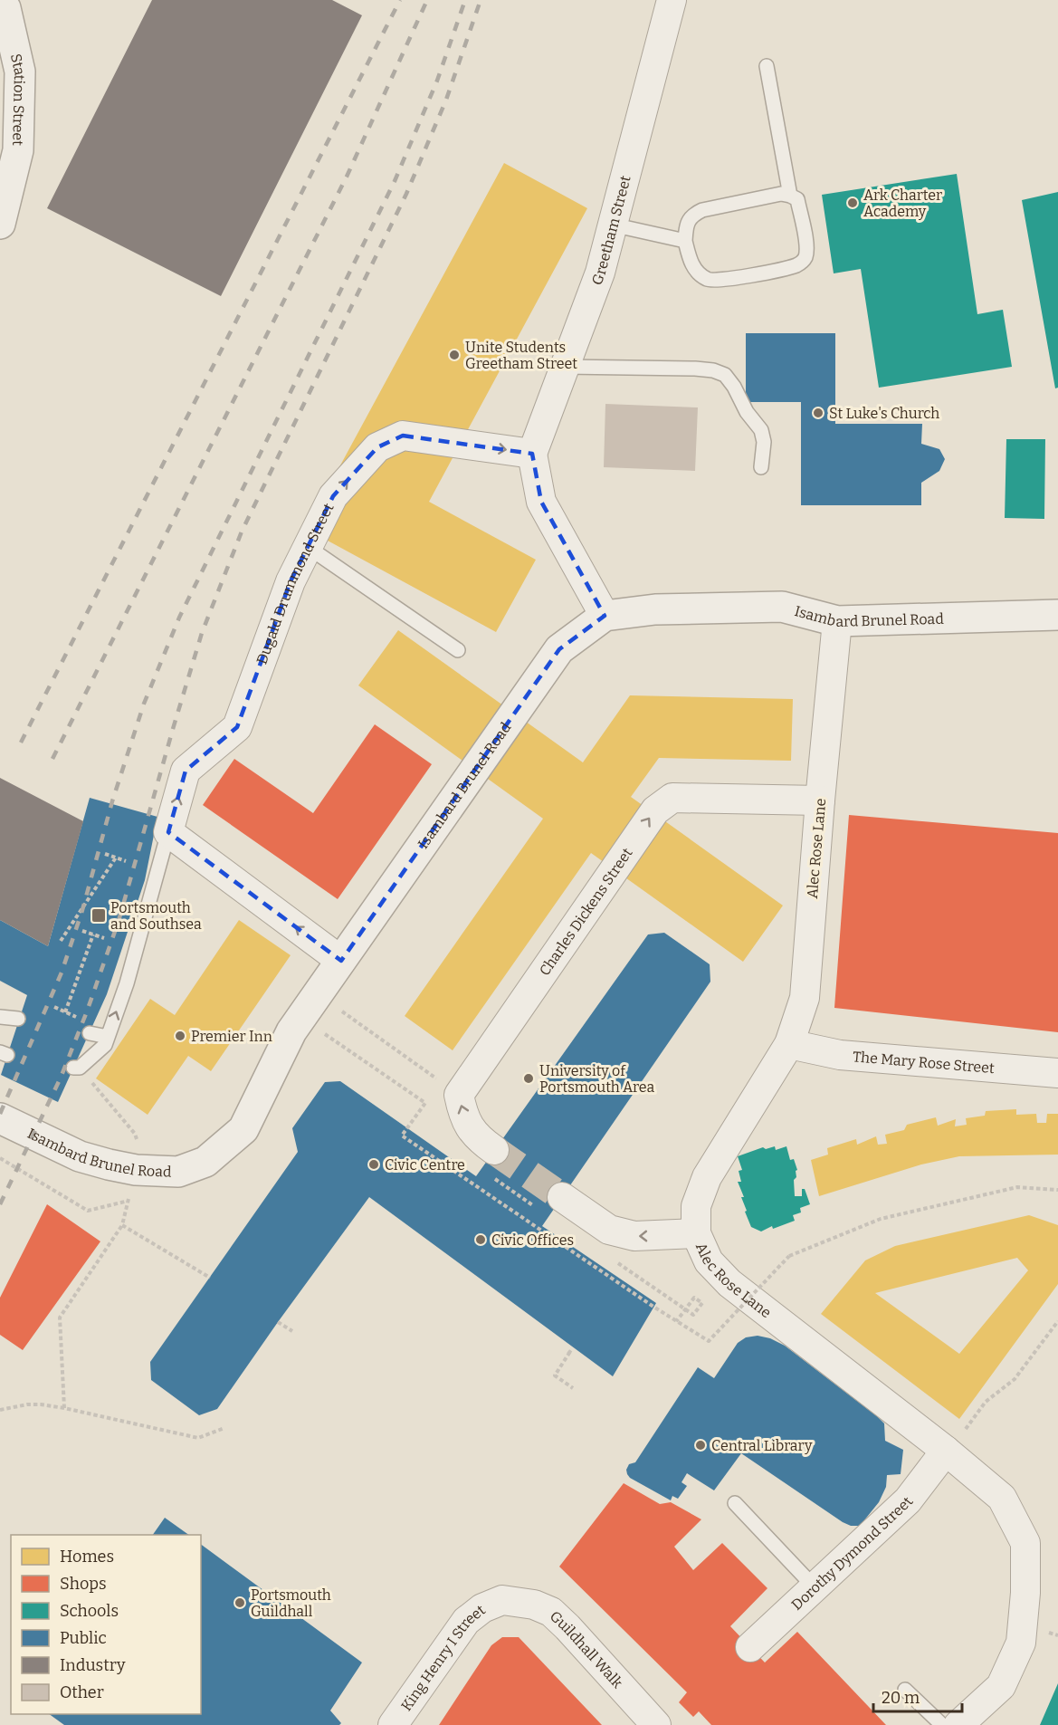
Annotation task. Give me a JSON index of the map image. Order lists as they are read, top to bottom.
{
  "streets": {
    "street": [
      "Station Street",
      "Greetham Street",
      "Dugald Drummond Street",
      "Isambard Brunel Road",
      "Alec Rose Lane",
      "Charles Dickens Street",
      "The Mary Rose Street",
      "Dorothy Dymond Street",
      "Guildhall Walk",
      "King Henry I Street"
    ]
  },
  "crossings": [
    ["Greetham Street", "Dugald Drummond Street"],
    ["Isambard Brunel Road", "Alec Rose Lane"],
    ["Alec Rose Lane", "Charles Dickens Street"],
    ["Alec Rose Lane", "The Mary Rose Street"],
    ["Alec Rose Lane", "Dorothy Dymond Street"],
    ["Guildhall Walk", "King Henry I Street"]
  ],
  "one_way": ["Dugald Drummond Street", "Charles Dickens Street"],
  "places": {
    "other": [
      "Ark Charter Academy",
      "Unite Students Greetham Street",
      "St Luke's Church",
      "Premier Inn",
      "University of Portsmouth Area",
      "Civic Centre",
      "Civic Offices",
      "Central Library",
      "Portsmouth Guildhall"
    ],
    "transit": ["Portsmouth and Southsea"]
  },
  "legend": [
    "Homes",
    "Shops",
    "Schools",
    "Public",
    "Industry",
    "Other"
  ],
  "scale_bar": "20 m"
}
